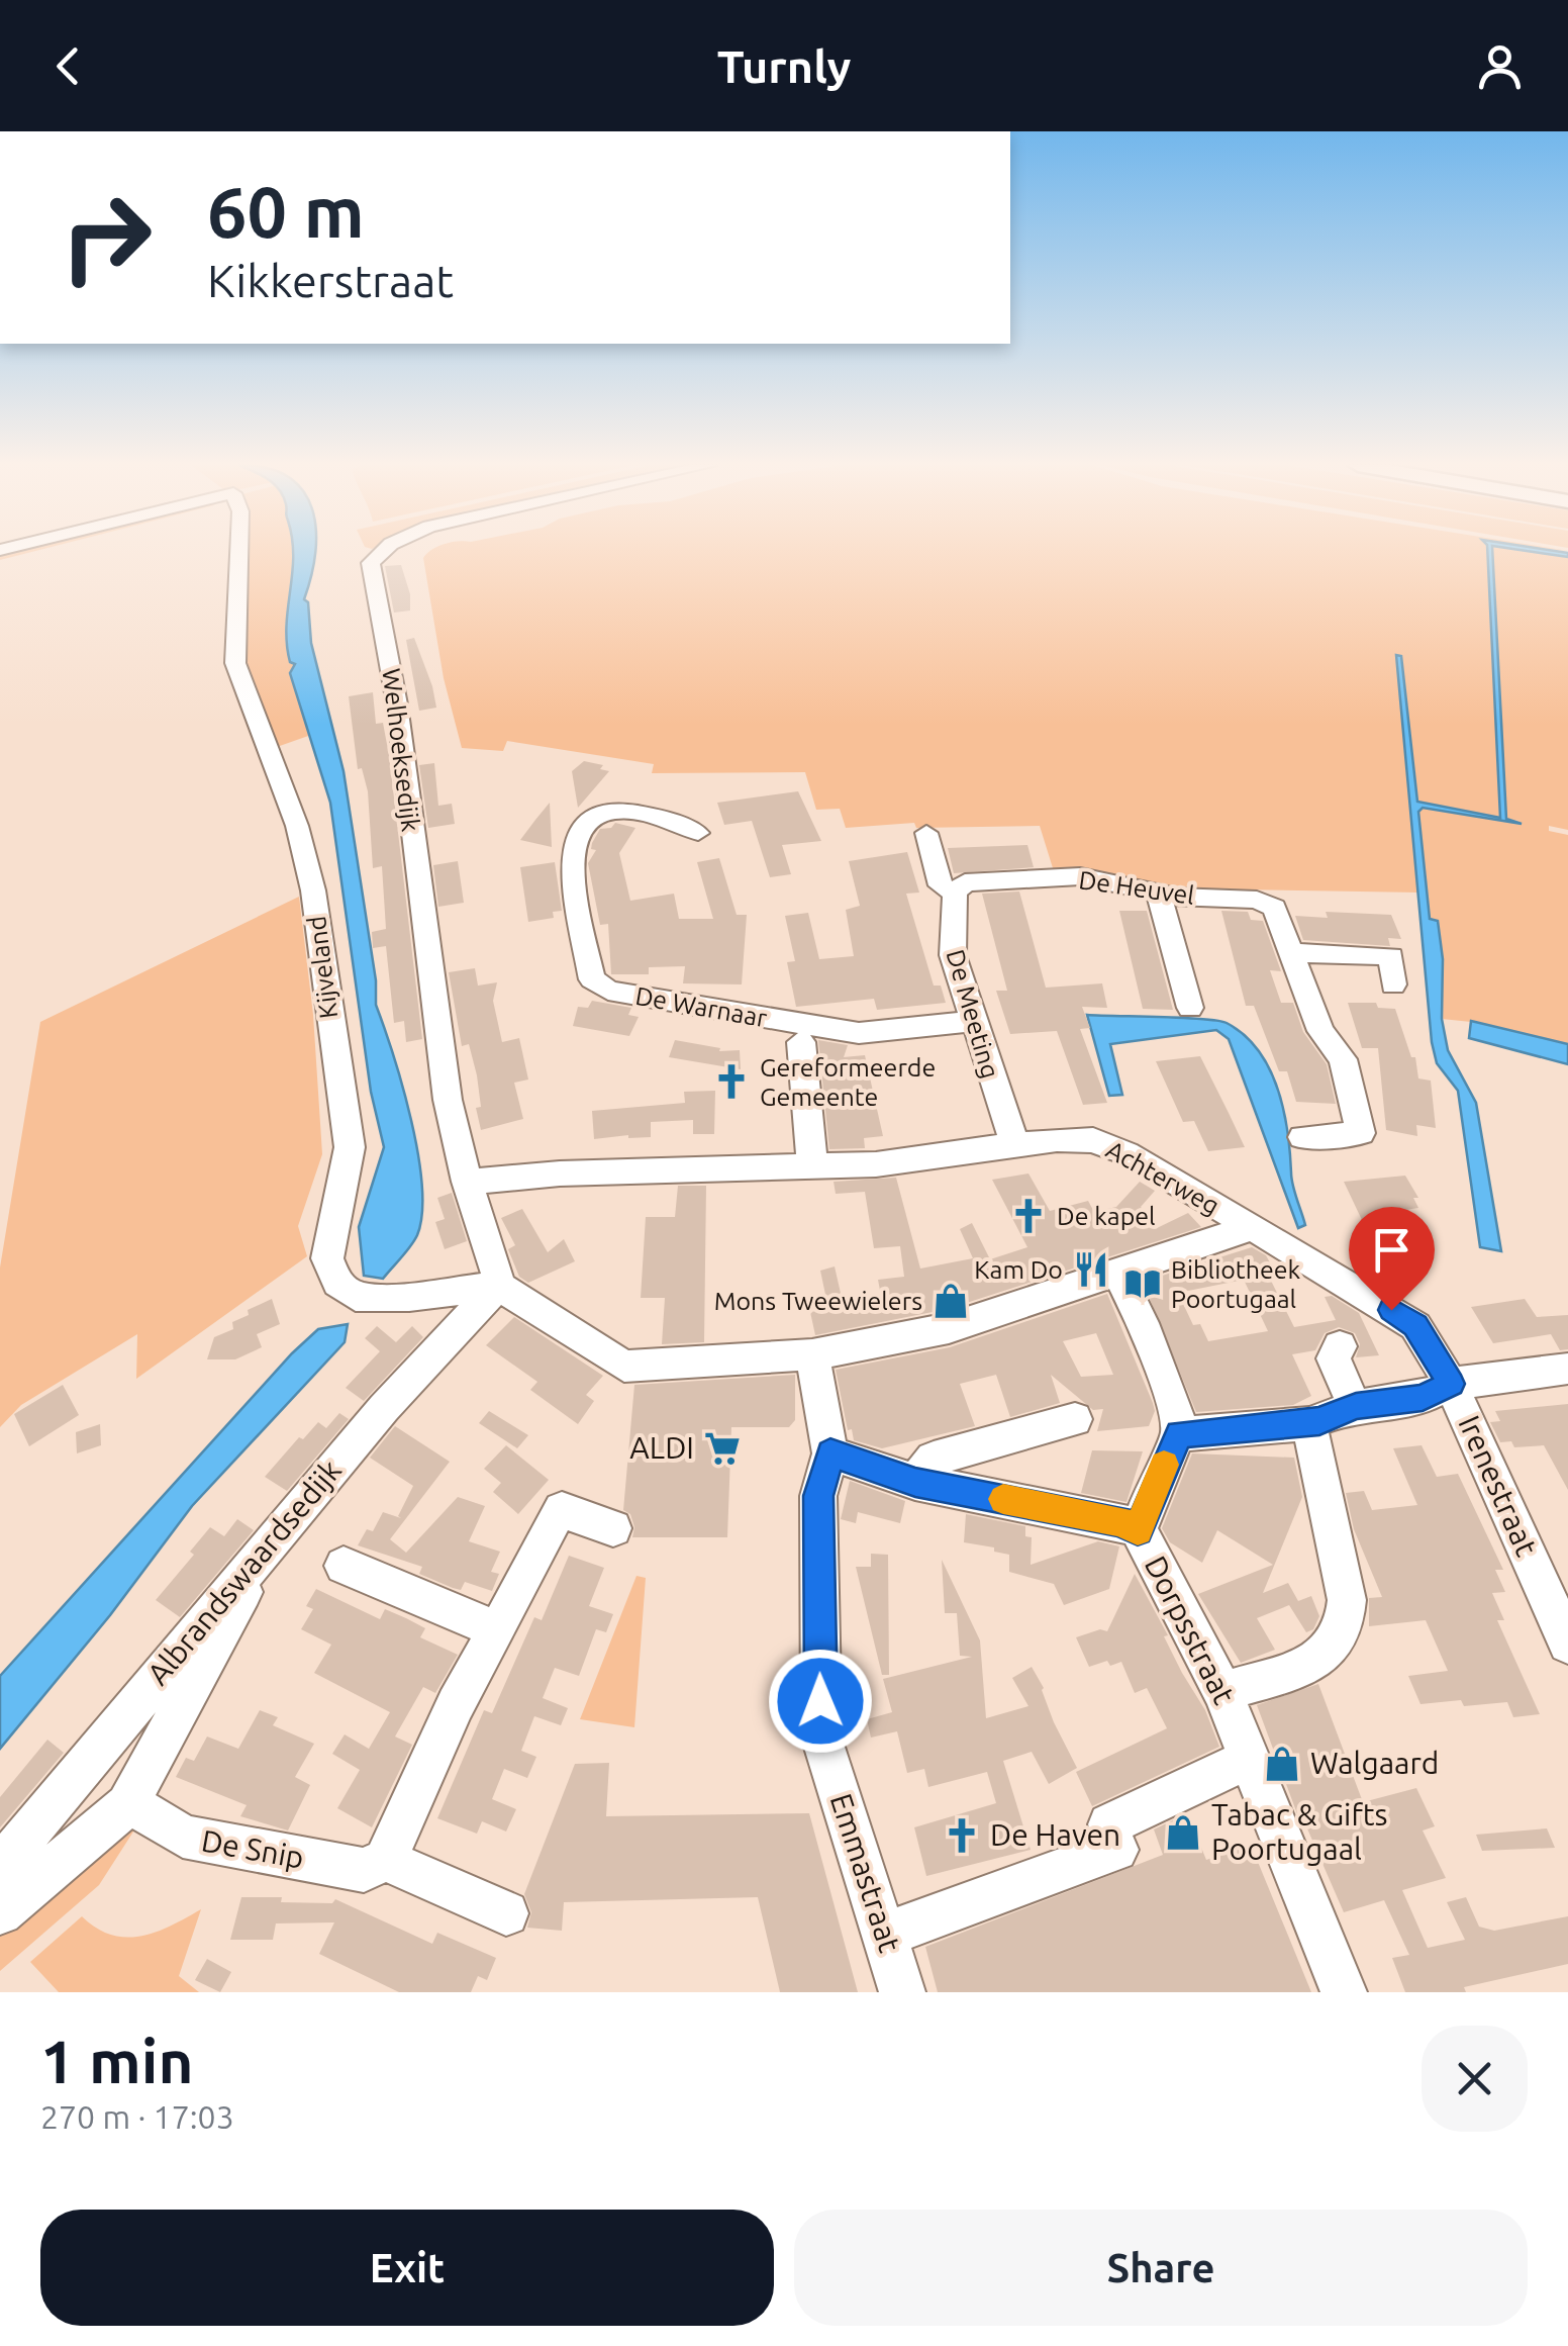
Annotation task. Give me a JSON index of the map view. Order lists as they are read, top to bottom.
{
  "streets": {
    "street": [
      "Welhoeksedijk",
      "De Heuvel",
      "Kijveland",
      "De Warnaar",
      "De Meeting",
      "Achterweg",
      "Irenestraat",
      "Albrandswaardsedijk",
      "Dorpsstraat",
      "De Snip",
      "Emmastraat"
    ]
  },
  "crossings": [
    ["Welhoeksedijk", "Kijveland"],
    ["Welhoeksedijk", "Achterweg"],
    ["Welhoeksedijk", "Albrandswaardsedijk"],
    ["De Heuvel", "De Meeting"],
    ["Kijveland", "Albrandswaardsedijk"],
    ["De Warnaar", "De Meeting"],
    ["De Meeting", "Achterweg"],
    ["Achterweg", "Irenestraat"]
  ],
  "places": {
    "church": ["Gereformeerde Gemeente", "De kapel", "De Haven"],
    "restaurant": ["Kam Do"],
    "library": ["Bibliotheek Poortugaal"],
    "shop": ["Mons Tweewielers", "Walgaard", "Tabac & Gifts Poortugaal"],
    "supermarket": ["ALDI"]
  },
  "page": {
    "header": "Turnly",
    "turn": ["60 m", "Kikkerstraat"],
    "heading": ["1 min", "270 m · 17:03"],
    "buttons": ["Exit", "Share"]
  }
}
